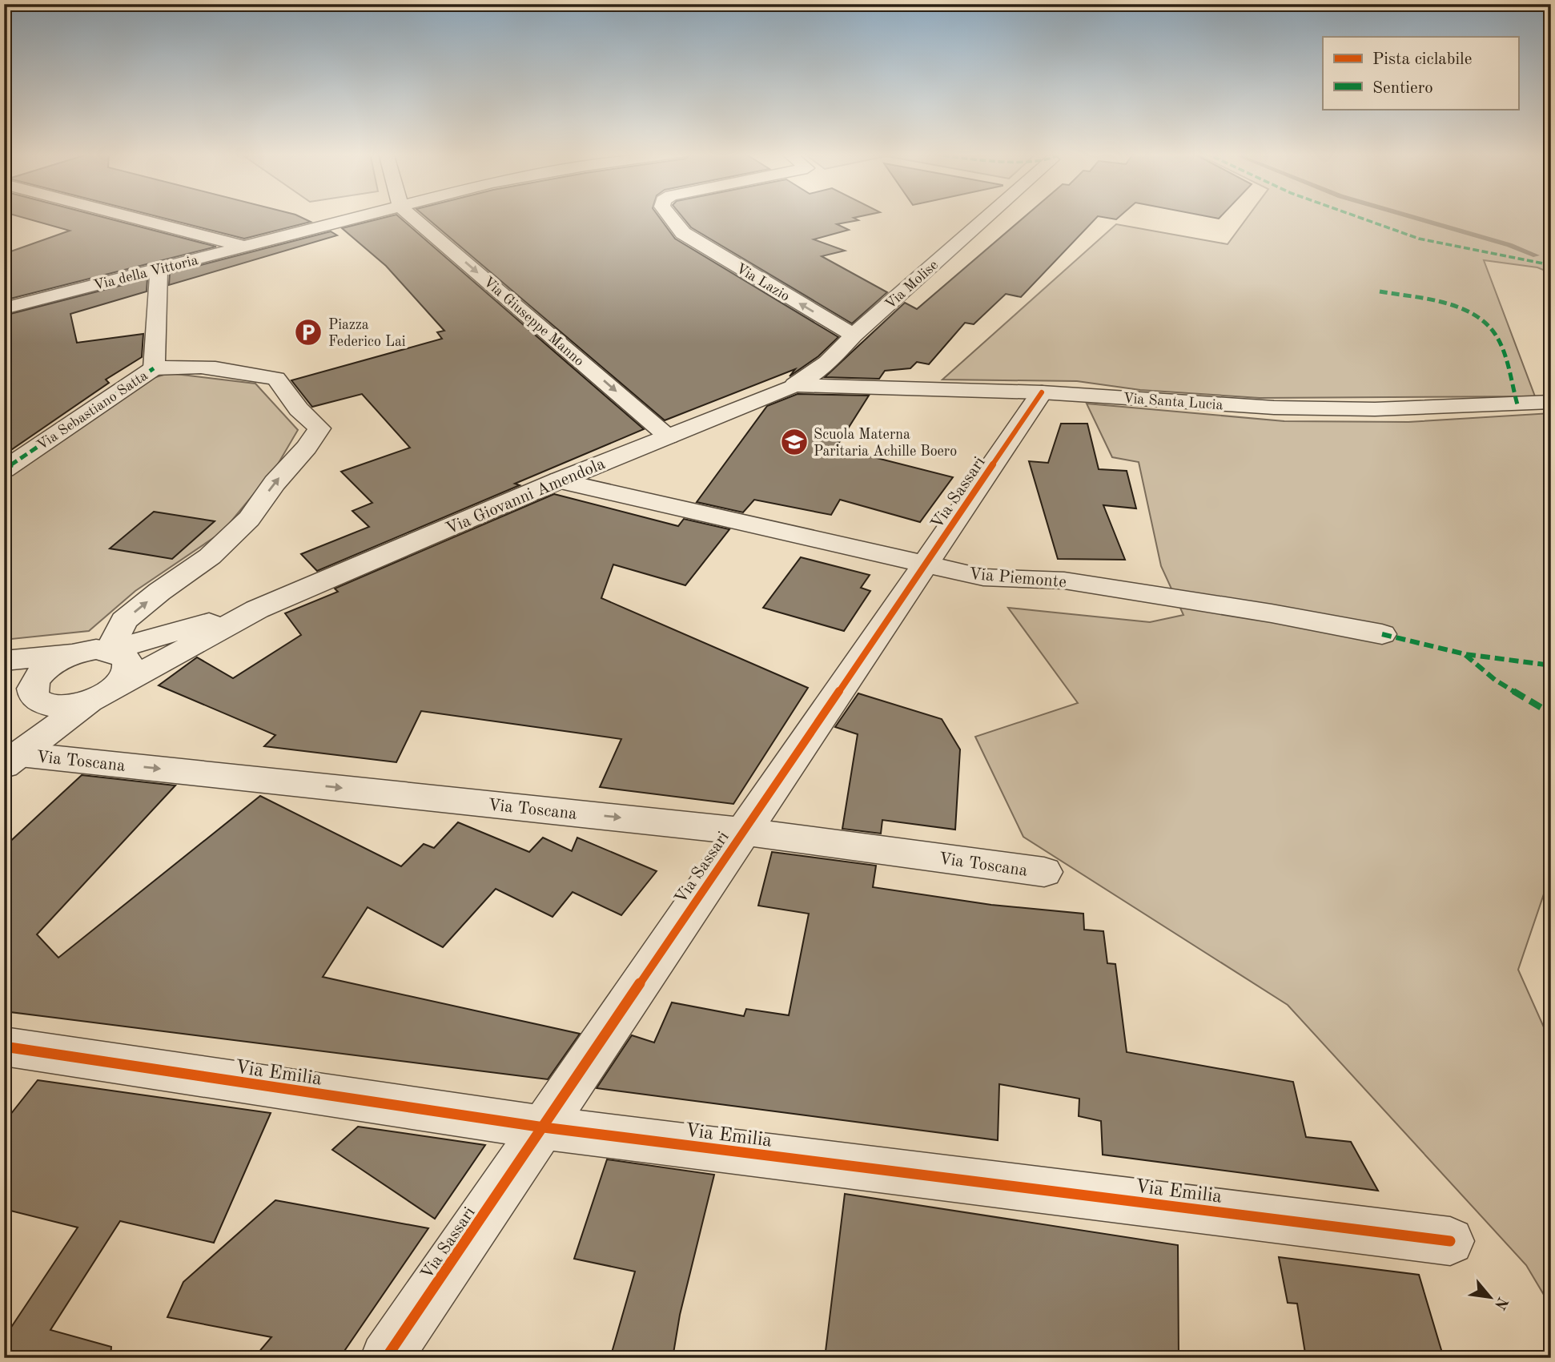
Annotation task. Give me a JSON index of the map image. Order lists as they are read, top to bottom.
{
  "streets": {
    "street": [
      "Via della Vittoria",
      "Via Lazio",
      "Via Molise",
      "Via Giuseppe Manno",
      "Via Santa Lucia",
      "Via Sebastiano Satta",
      "Via Sassari",
      "Via Giovanni Amendola",
      "Via Piemonte",
      "Via Toscana",
      "Via Emilia"
    ]
  },
  "crossings": [
    ["Via della Vittoria", "Via Sebastiano Satta"],
    ["Via Lazio", "Via Molise"],
    ["Via Molise", "Via Santa Lucia"],
    ["Via Molise", "Via Giovanni Amendola"],
    ["Via Giuseppe Manno", "Via Giovanni Amendola"],
    ["Via Santa Lucia", "Via Sassari"],
    ["Via Santa Lucia", "Via Giovanni Amendola"],
    ["Via Sassari", "Via Piemonte"],
    ["Via Sassari", "Via Toscana"],
    ["Via Sassari", "Via Emilia"],
    ["Via Giovanni Amendola", "Via Piemonte"]
  ],
  "one_way": ["Via Lazio", "Via Giuseppe Manno", "Via Toscana"],
  "places": {
    "parking": ["Piazza Federico Lai"],
    "school or university": ["Scuola Materna Paritaria Achille Boero"]
  },
  "legend": ["Pista ciclabile", "Sentiero"],
  "north": "bottom right"
}
